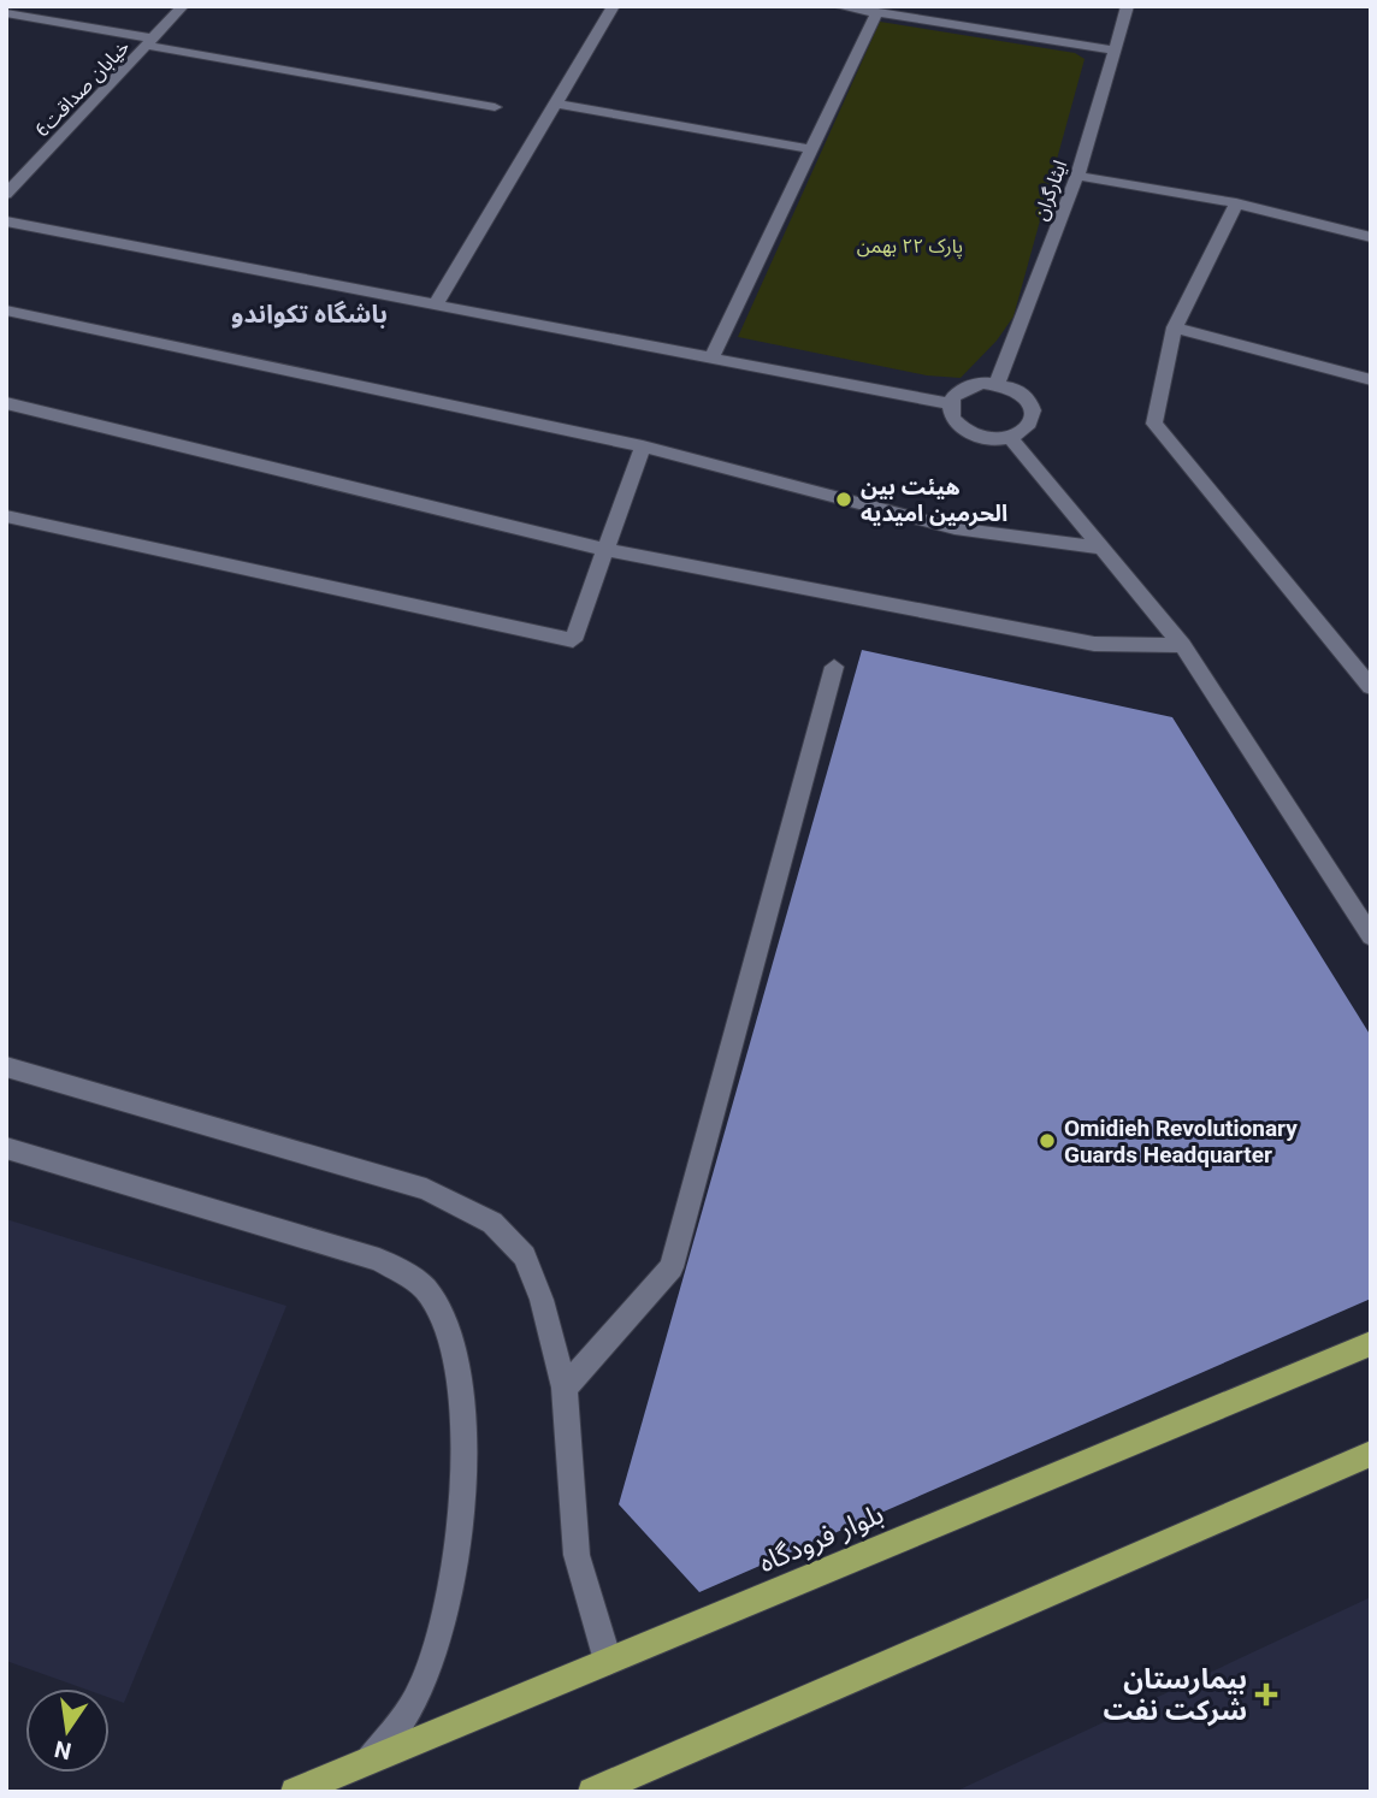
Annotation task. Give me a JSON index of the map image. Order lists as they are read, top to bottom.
{
  "streets": {
    "main road": ["بلوار فرودگاه"],
    "street": ["خیابان صداقت6", "ایثارگران"]
  },
  "districts": ["باشگاه تکواندو"],
  "parks": ["پارک ۲۲ بهمن"],
  "places": {
    "other": ["هیئت بین الحرمین امیدیه", "Omidieh Revolutionary Guards Headquarter"],
    "health": ["بیمارستان شرکت نفت"]
  },
  "north": "bottom"
}
